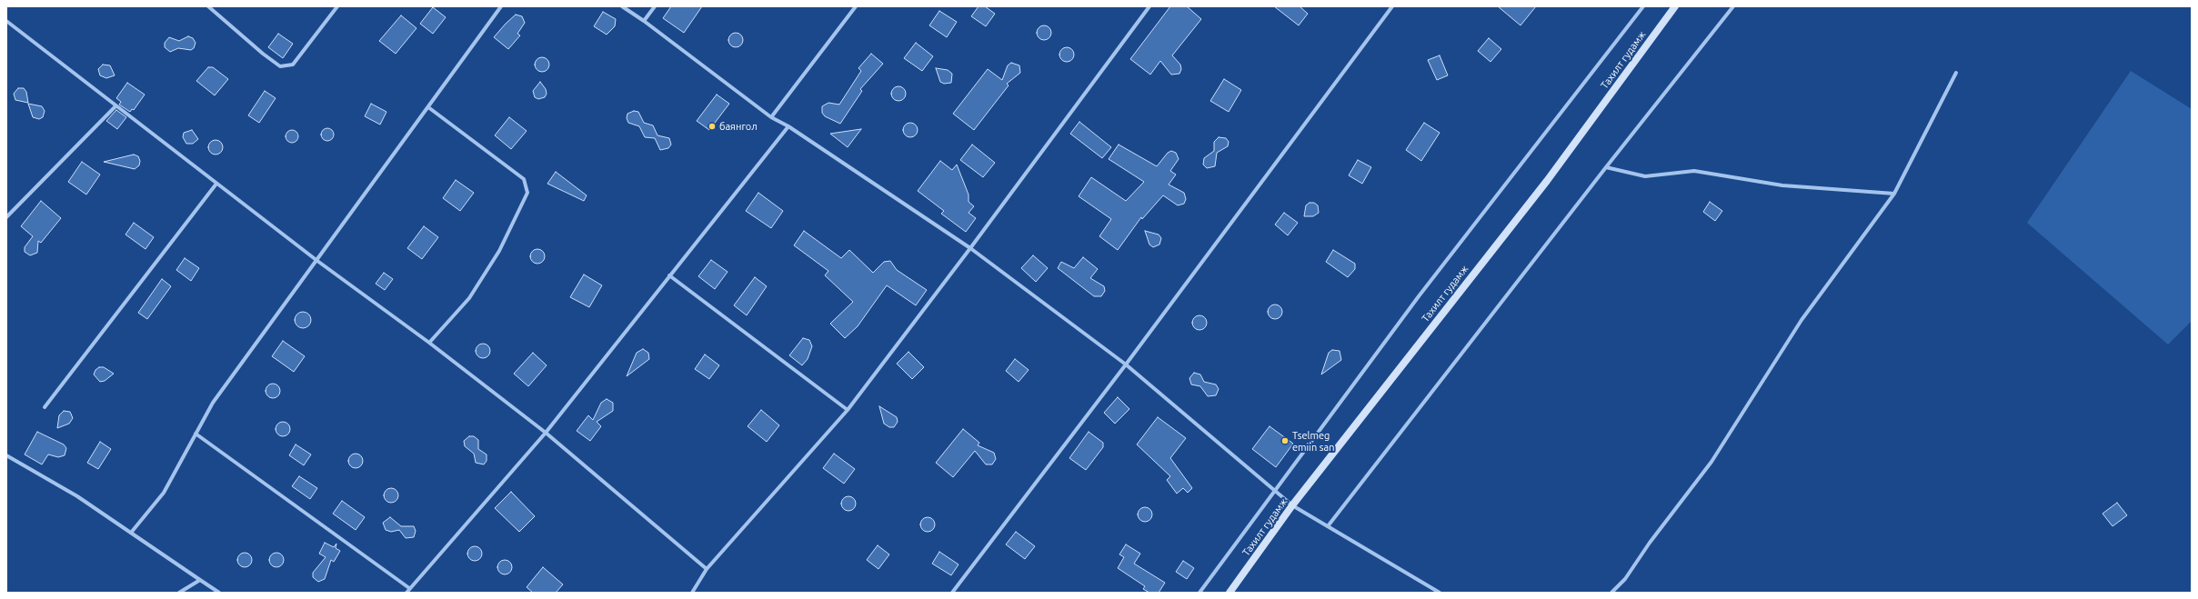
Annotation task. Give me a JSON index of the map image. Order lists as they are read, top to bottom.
{
  "streets": {
    "main road": ["Тахилт гудамж"]
  },
  "places": ["баянгол", "Tselmeg emiin san"]
}
